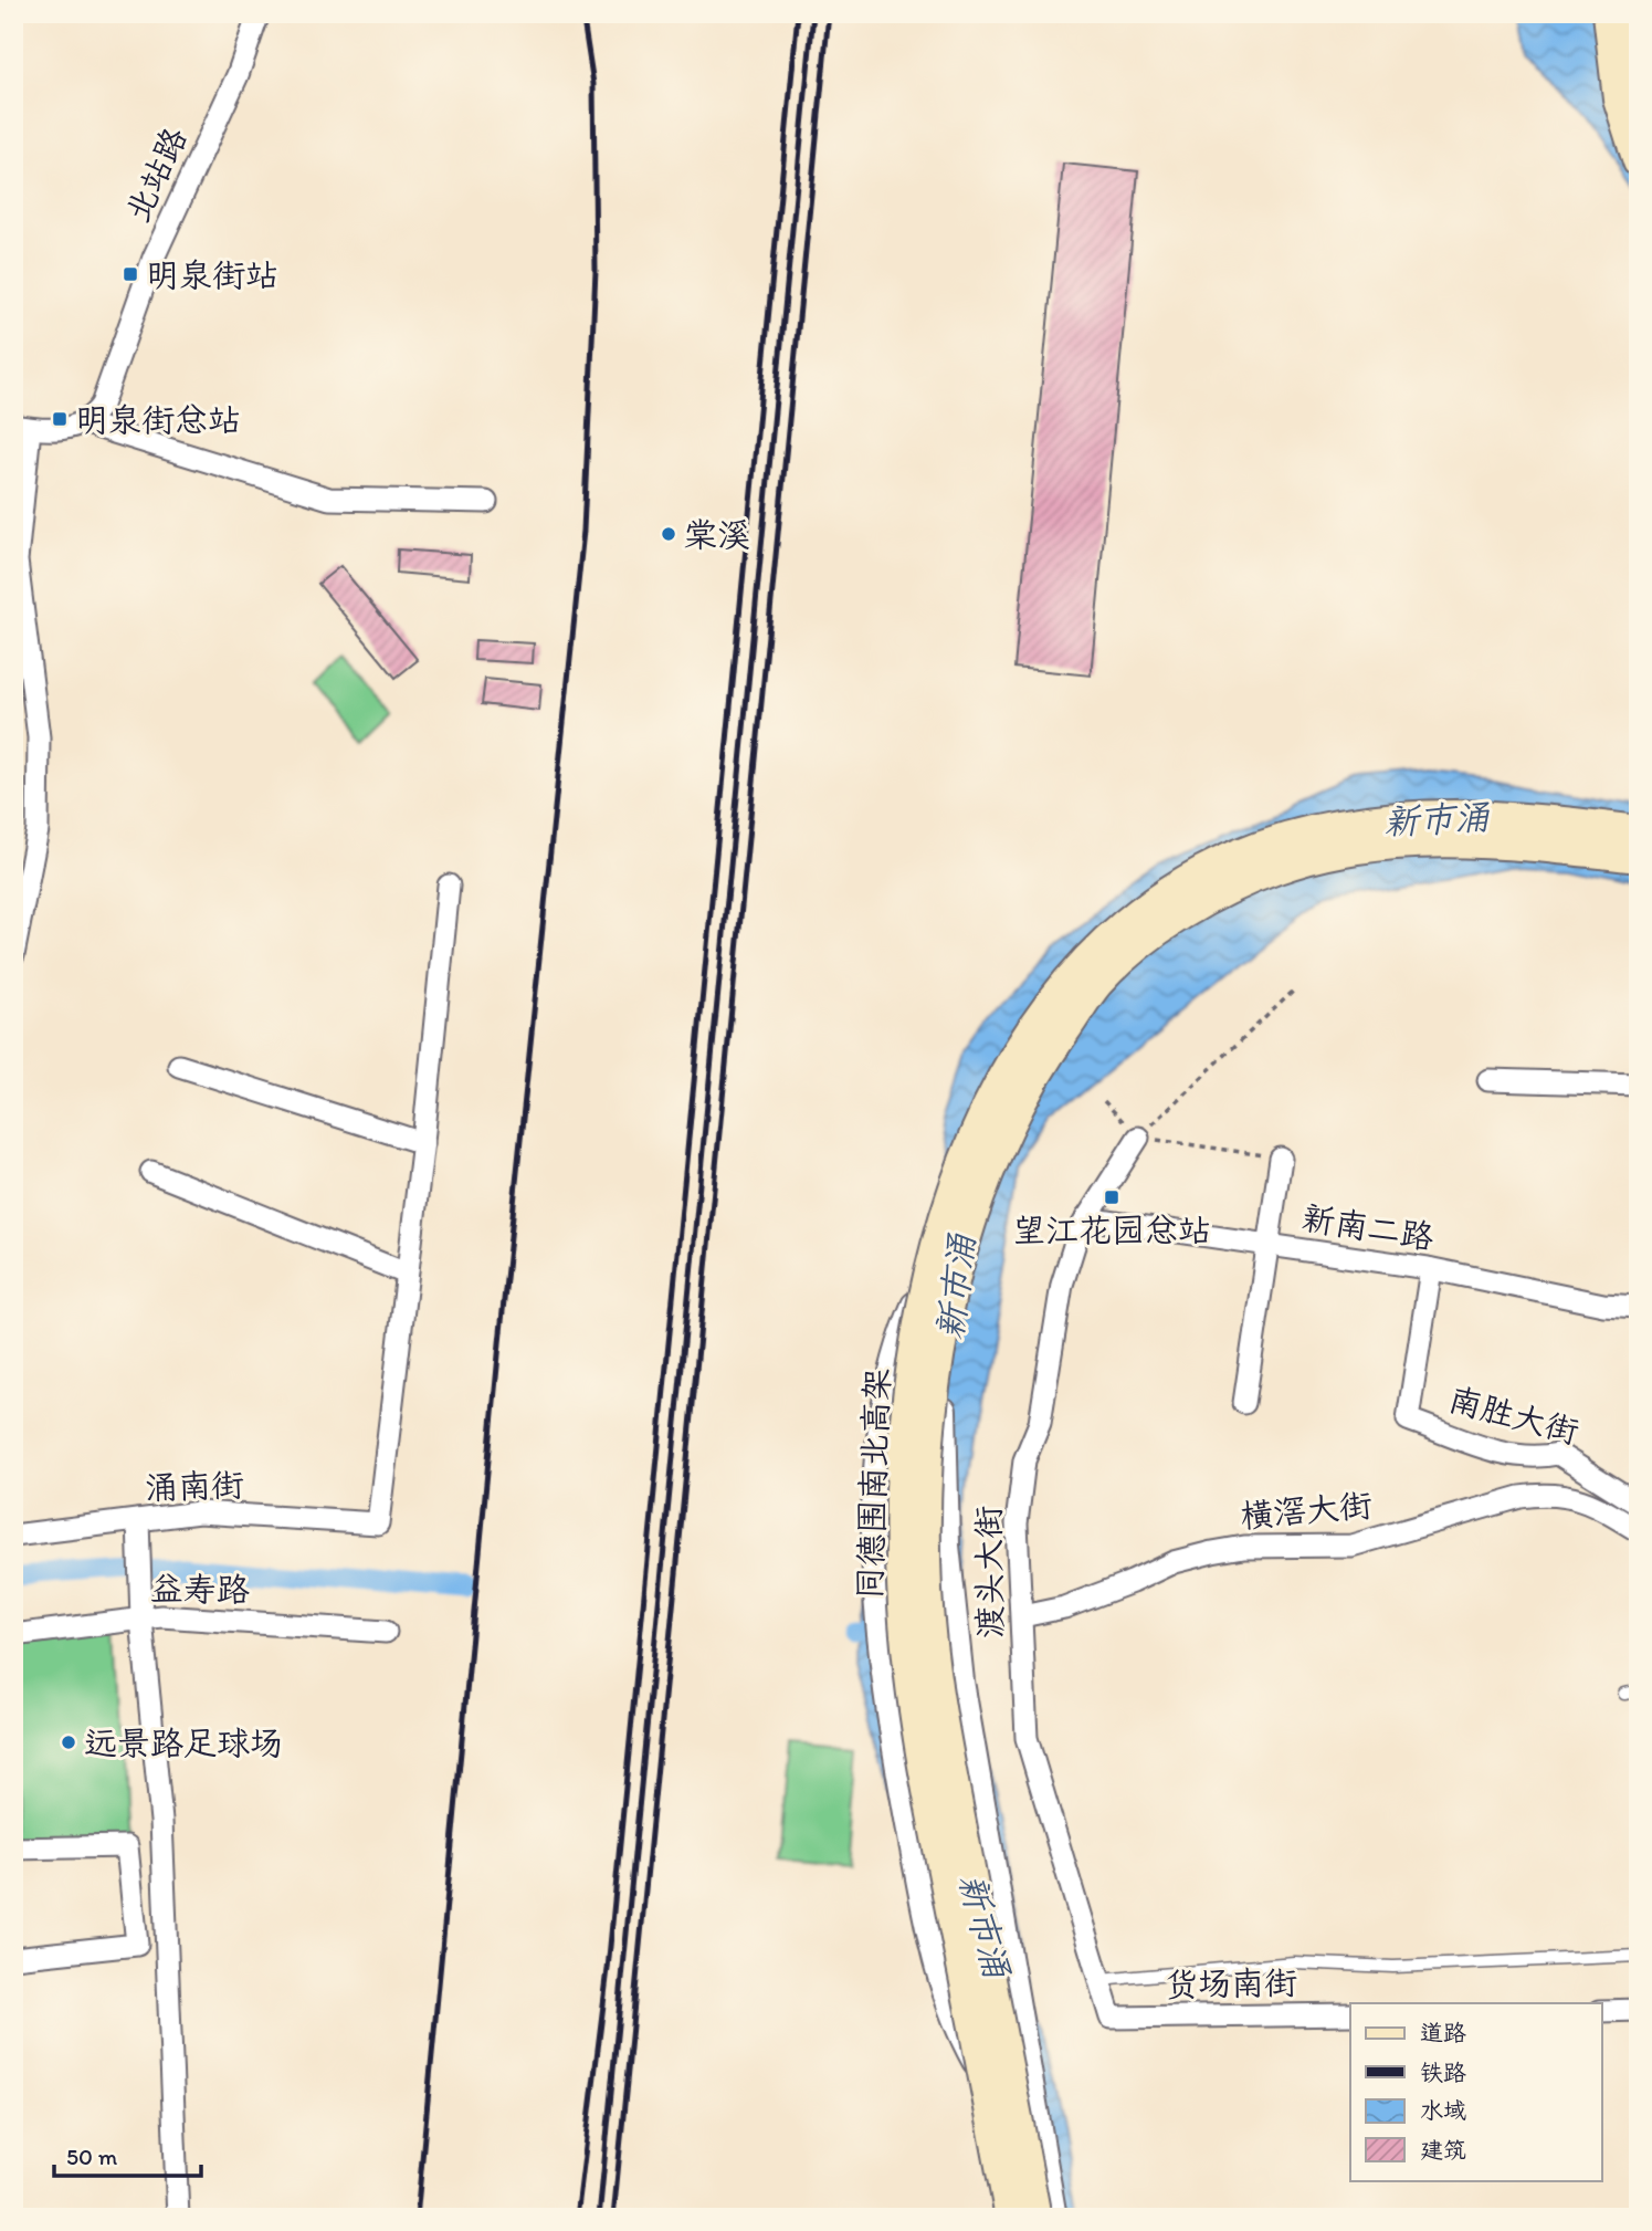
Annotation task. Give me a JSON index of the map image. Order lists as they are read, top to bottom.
{
  "streets": {
    "main road": ["同德围南北高架"],
    "street": [
      "北站路",
      "新南二路",
      "南胜大街",
      "涌南街",
      "横滘大街",
      "渡头大街",
      "益寿路",
      "货场南街"
    ]
  },
  "crossings": [
    ["新南二路", "南胜大街"],
    ["新南二路", "渡头大街"],
    ["横滘大街", "渡头大街"],
    ["渡头大街", "货场南街"]
  ],
  "water": ["新市涌"],
  "places": {
    "transit": ["明泉街站", "明泉街总站", "望江花园总站"],
    "other": ["棠溪", "远景路足球场"]
  },
  "legend": [
    "道路",
    "铁路",
    "水域",
    "建筑"
  ],
  "scale_bar": "50 m"
}
